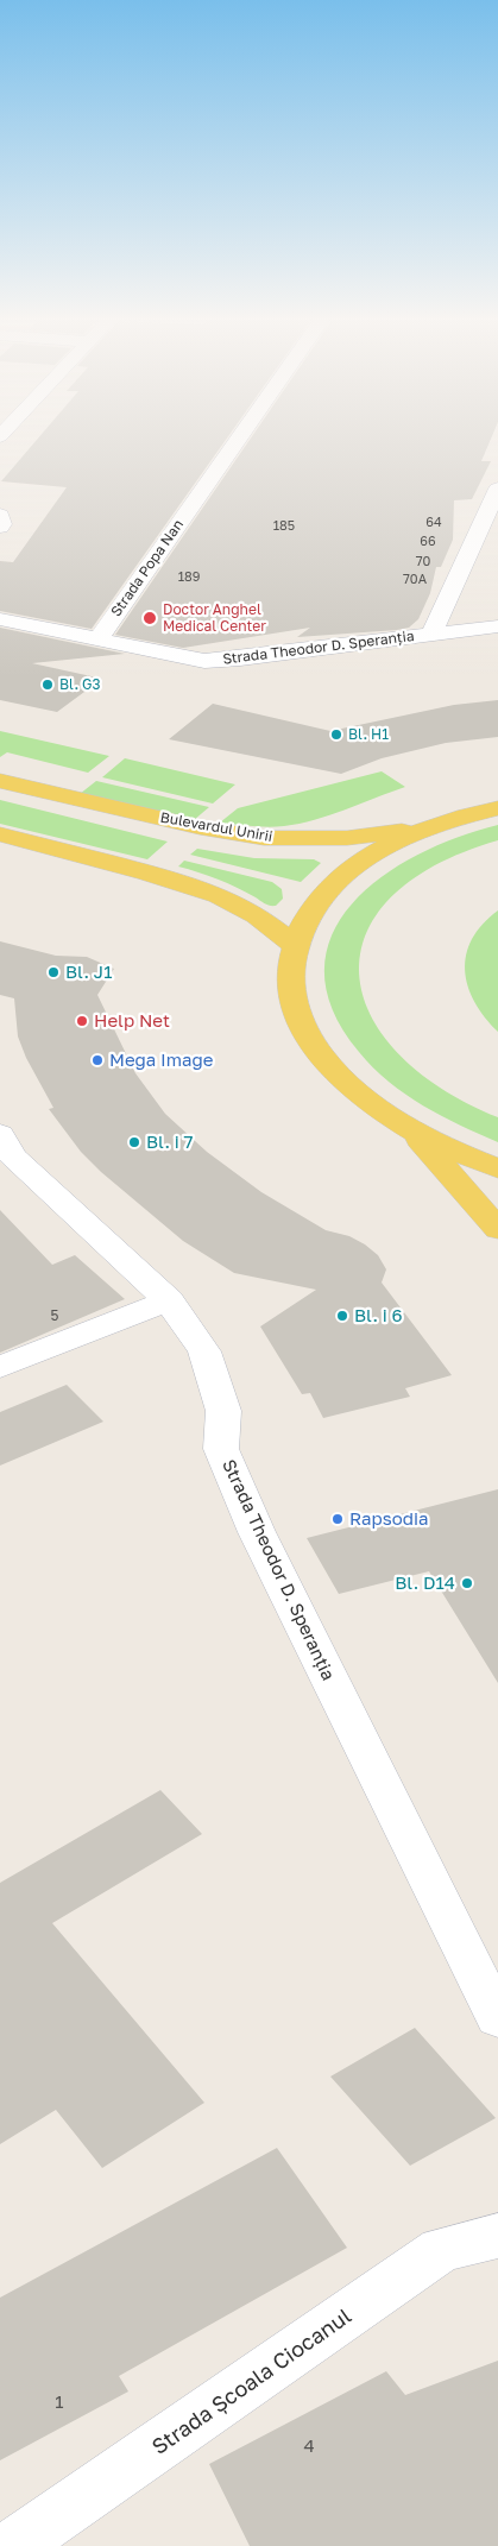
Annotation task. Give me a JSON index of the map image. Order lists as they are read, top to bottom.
{
  "streets": {
    "main road": ["Bulevardul Unirii"],
    "street": ["Strada Popa Nan", "Strada Theodor D. Speranția", "Strada Școala Ciocanul"]
  },
  "crossings": [
    ["Strada Popa Nan", "Strada Theodor D. Speranția"]
  ],
  "places": [
    "Doctor Anghel Medical Center",
    "Bl. G3",
    "Bl. H1",
    "Bl. J1",
    "Help Net",
    "Mega Image",
    "Bl. i 7",
    "Bl. i 6",
    "Rapsodia",
    "Bl. D14"
  ],
  "house_numbers": [
    "64",
    "185",
    "66",
    "70",
    "189",
    "70A",
    "5",
    "1",
    "4"
  ]
}
